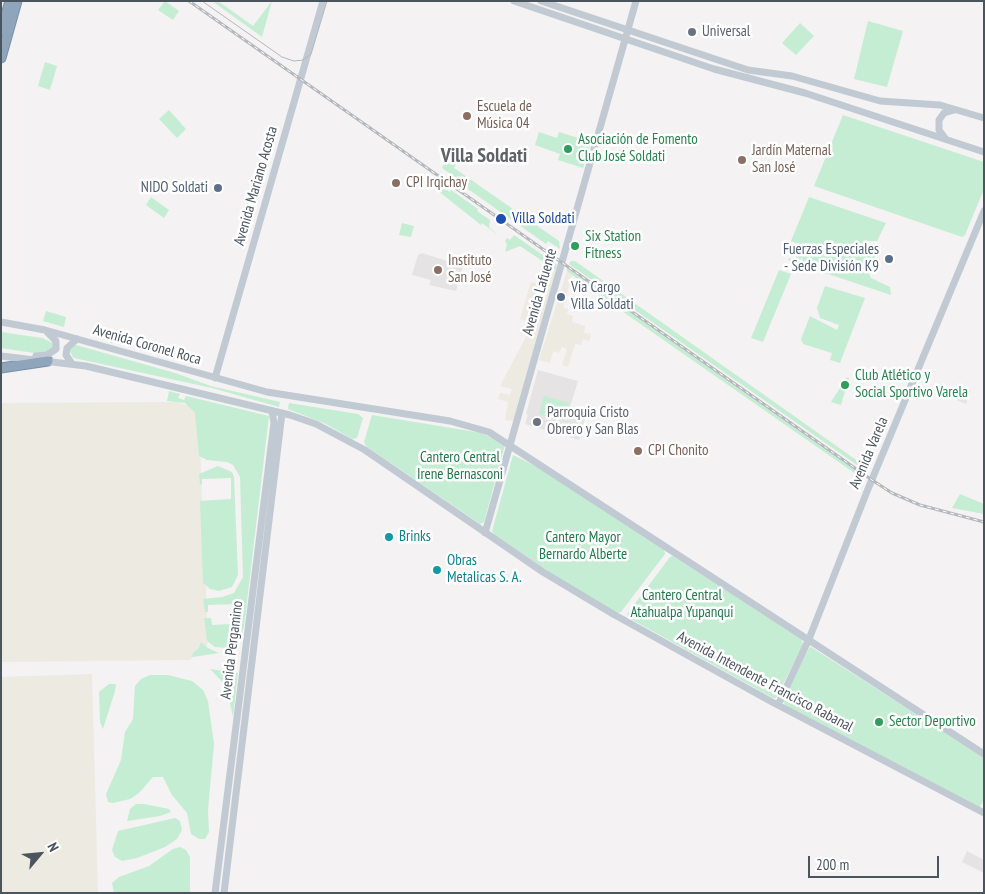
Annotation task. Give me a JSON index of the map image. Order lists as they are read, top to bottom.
{
  "streets": {
    "main road": [
      "Avenida Mariano Acosta",
      "Avenida Lafuente",
      "Avenida Coronel Roca",
      "Avenida Varela",
      "Avenida Pergamino",
      "Avenida Intendente Francisco Rabanal"
    ]
  },
  "crossings": [
    ["Avenida Mariano Acosta", "Avenida Coronel Roca"],
    ["Avenida Lafuente", "Avenida Coronel Roca"],
    ["Avenida Lafuente", "Avenida Intendente Francisco Rabanal"],
    ["Avenida Varela", "Avenida Intendente Francisco Rabanal"],
    ["Avenida Pergamino", "Avenida Intendente Francisco Rabanal"]
  ],
  "districts": ["Villa Soldati"],
  "parks": ["Cantero Central Irene Bernasconi", "Cantero Mayor Bernardo Alberte", "Cantero Central Atahualpa Yupanqui"],
  "places": [
    "Universal",
    "Escuela de Música 04",
    "Asociación de Fomento Club José Soldati",
    "Jardín Maternal San José",
    "CPI Irqichay",
    "NIDO Soldati",
    "Villa Soldati",
    "Six Station Fitness",
    "Fuerzas Especiales - Sede División K9",
    "Instituto San José",
    "Via Cargo Villa Soldati",
    "Club Atlético y Social Sportivo Varela",
    "Parroquia Cristo Obrero y San Blas",
    "CPI Chonito",
    "Brinks",
    "Obras Metalicas S. A.",
    "Sector Deportivo"
  ],
  "scale_bar": "200 m",
  "north": "top right"
}
